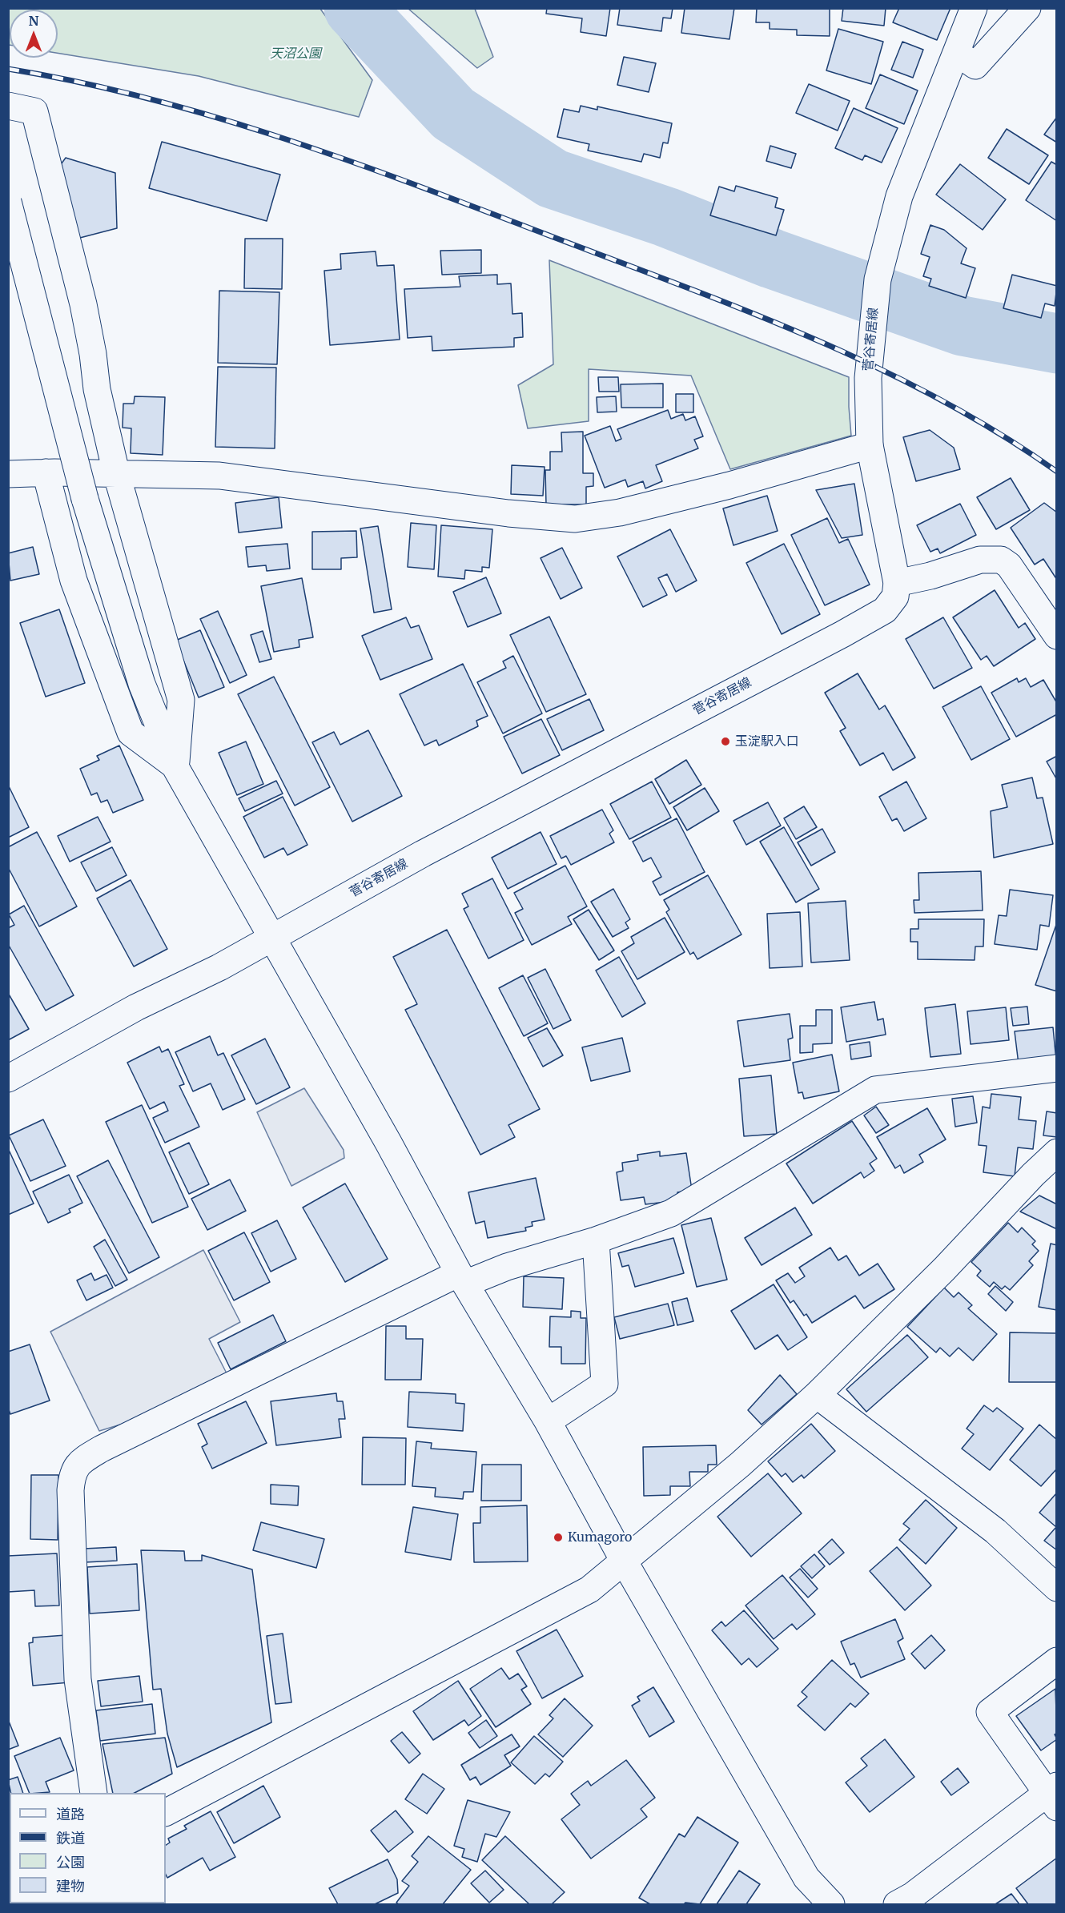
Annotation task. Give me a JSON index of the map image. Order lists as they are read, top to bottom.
{
  "streets": {
    "street": ["菅谷寄居線"]
  },
  "parks": ["天沼公園"],
  "places": ["玉淀駅入口", "Kumagoro"],
  "legend": [
    "道路",
    "鉄道",
    "公園",
    "建物"
  ],
  "north": "top"
}
